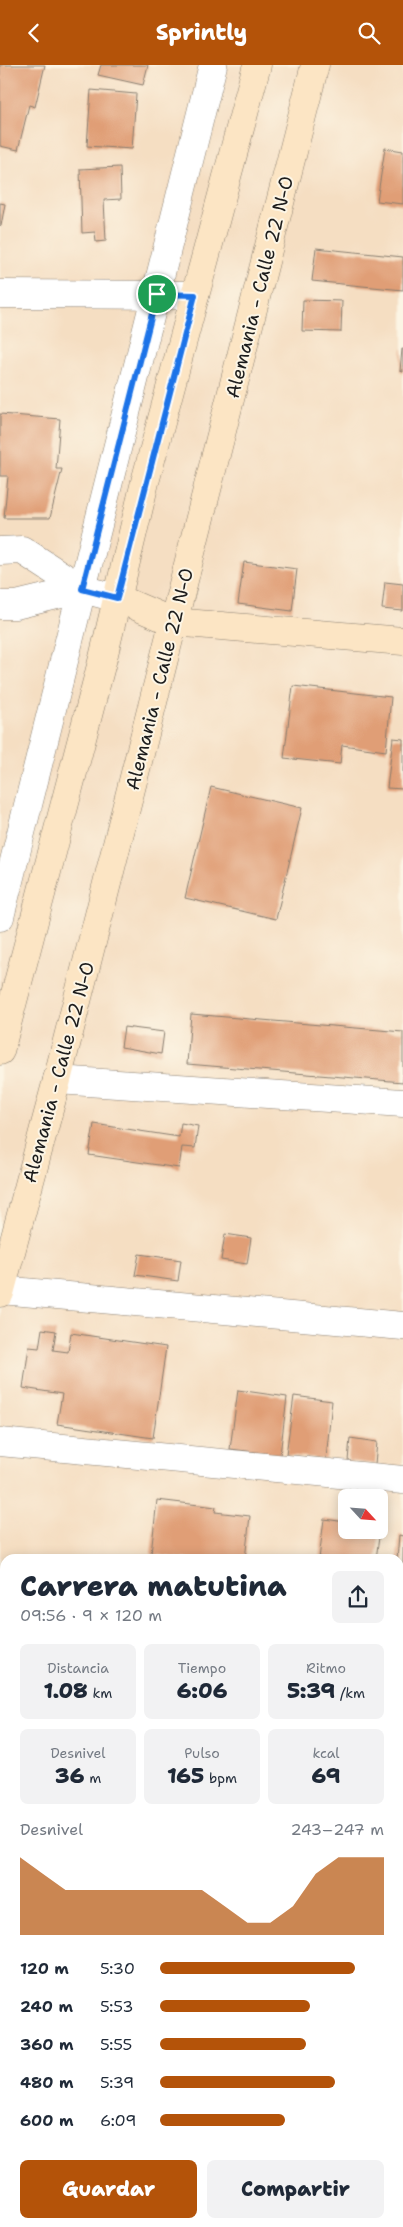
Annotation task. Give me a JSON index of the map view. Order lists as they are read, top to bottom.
{
  "streets": {
    "street": ["Alemania - Calle 22 N-O"]
  },
  "north": "bottom right",
  "page": {
    "header": "Sprintly",
    "heading": ["Carrera matutina", "09:56 · 9 × 120 m"],
    "stats": [
      ["Distancia", "1.08 km"],
      ["Tiempo", "6:06"],
      ["Ritmo", "5:39 /km"],
      ["Desnivel", "36 m"],
      ["Pulso", "165 bpm"],
      ["kcal", "69"]
    ],
    "chart": ["Desnivel", "243–247 m"],
    "list": [
      {
        "name": "120 m",
        "note": "5:30"
      },
      {
        "name": "240 m",
        "note": "5:53"
      },
      {
        "name": "360 m",
        "note": "5:55"
      },
      {
        "name": "480 m",
        "note": "5:39"
      },
      {
        "name": "600 m",
        "note": "6:09"
      }
    ],
    "buttons": ["Guardar", "Compartir"]
  }
}
